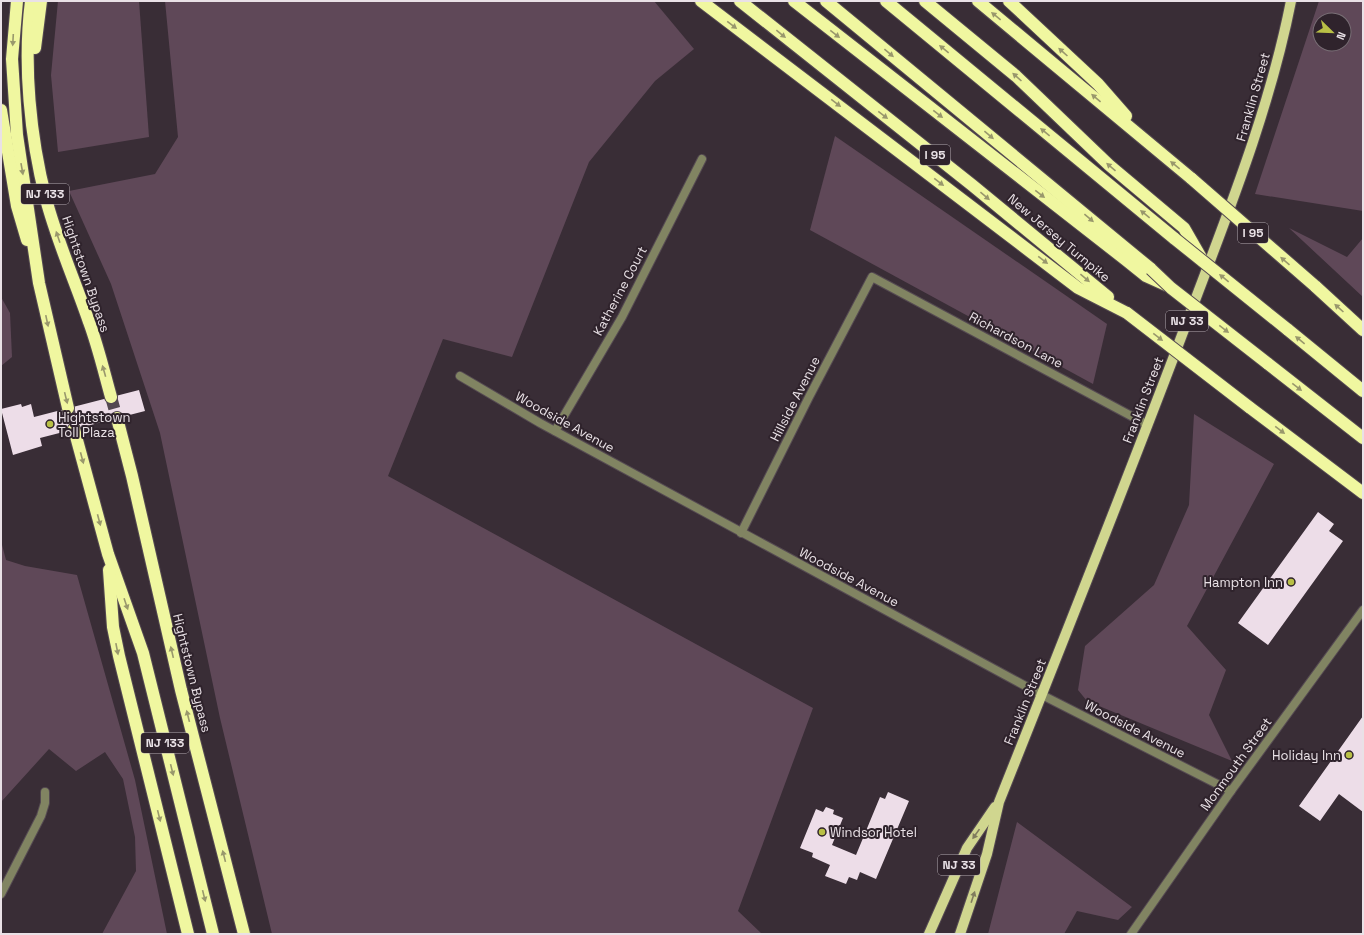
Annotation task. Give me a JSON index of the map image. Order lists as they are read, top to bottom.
{
  "streets": {
    "highway": [
      "I 95",
      "NJ 133",
      "New Jersey Turnpike",
      "Hightstown Bypass"
    ],
    "main road": ["Franklin Street", "NJ 33"],
    "street": [
      "Katherine Court",
      "Richardson Lane",
      "Hillside Avenue",
      "Woodside Avenue",
      "Monmouth Street"
    ]
  },
  "crossings": [
    ["Franklin Street", "NJ 33"],
    ["Franklin Street", "Richardson Lane"],
    ["Franklin Street", "Woodside Avenue"],
    ["Katherine Court", "Woodside Avenue"],
    ["Richardson Lane", "Hillside Avenue"],
    ["Hillside Avenue", "Woodside Avenue"],
    ["Woodside Avenue", "Monmouth Street"]
  ],
  "places": [
    "Hightstown Toll Plaza",
    "Hampton Inn",
    "Holiday Inn",
    "Windsor Hotel"
  ],
  "north": "bottom right"
}
